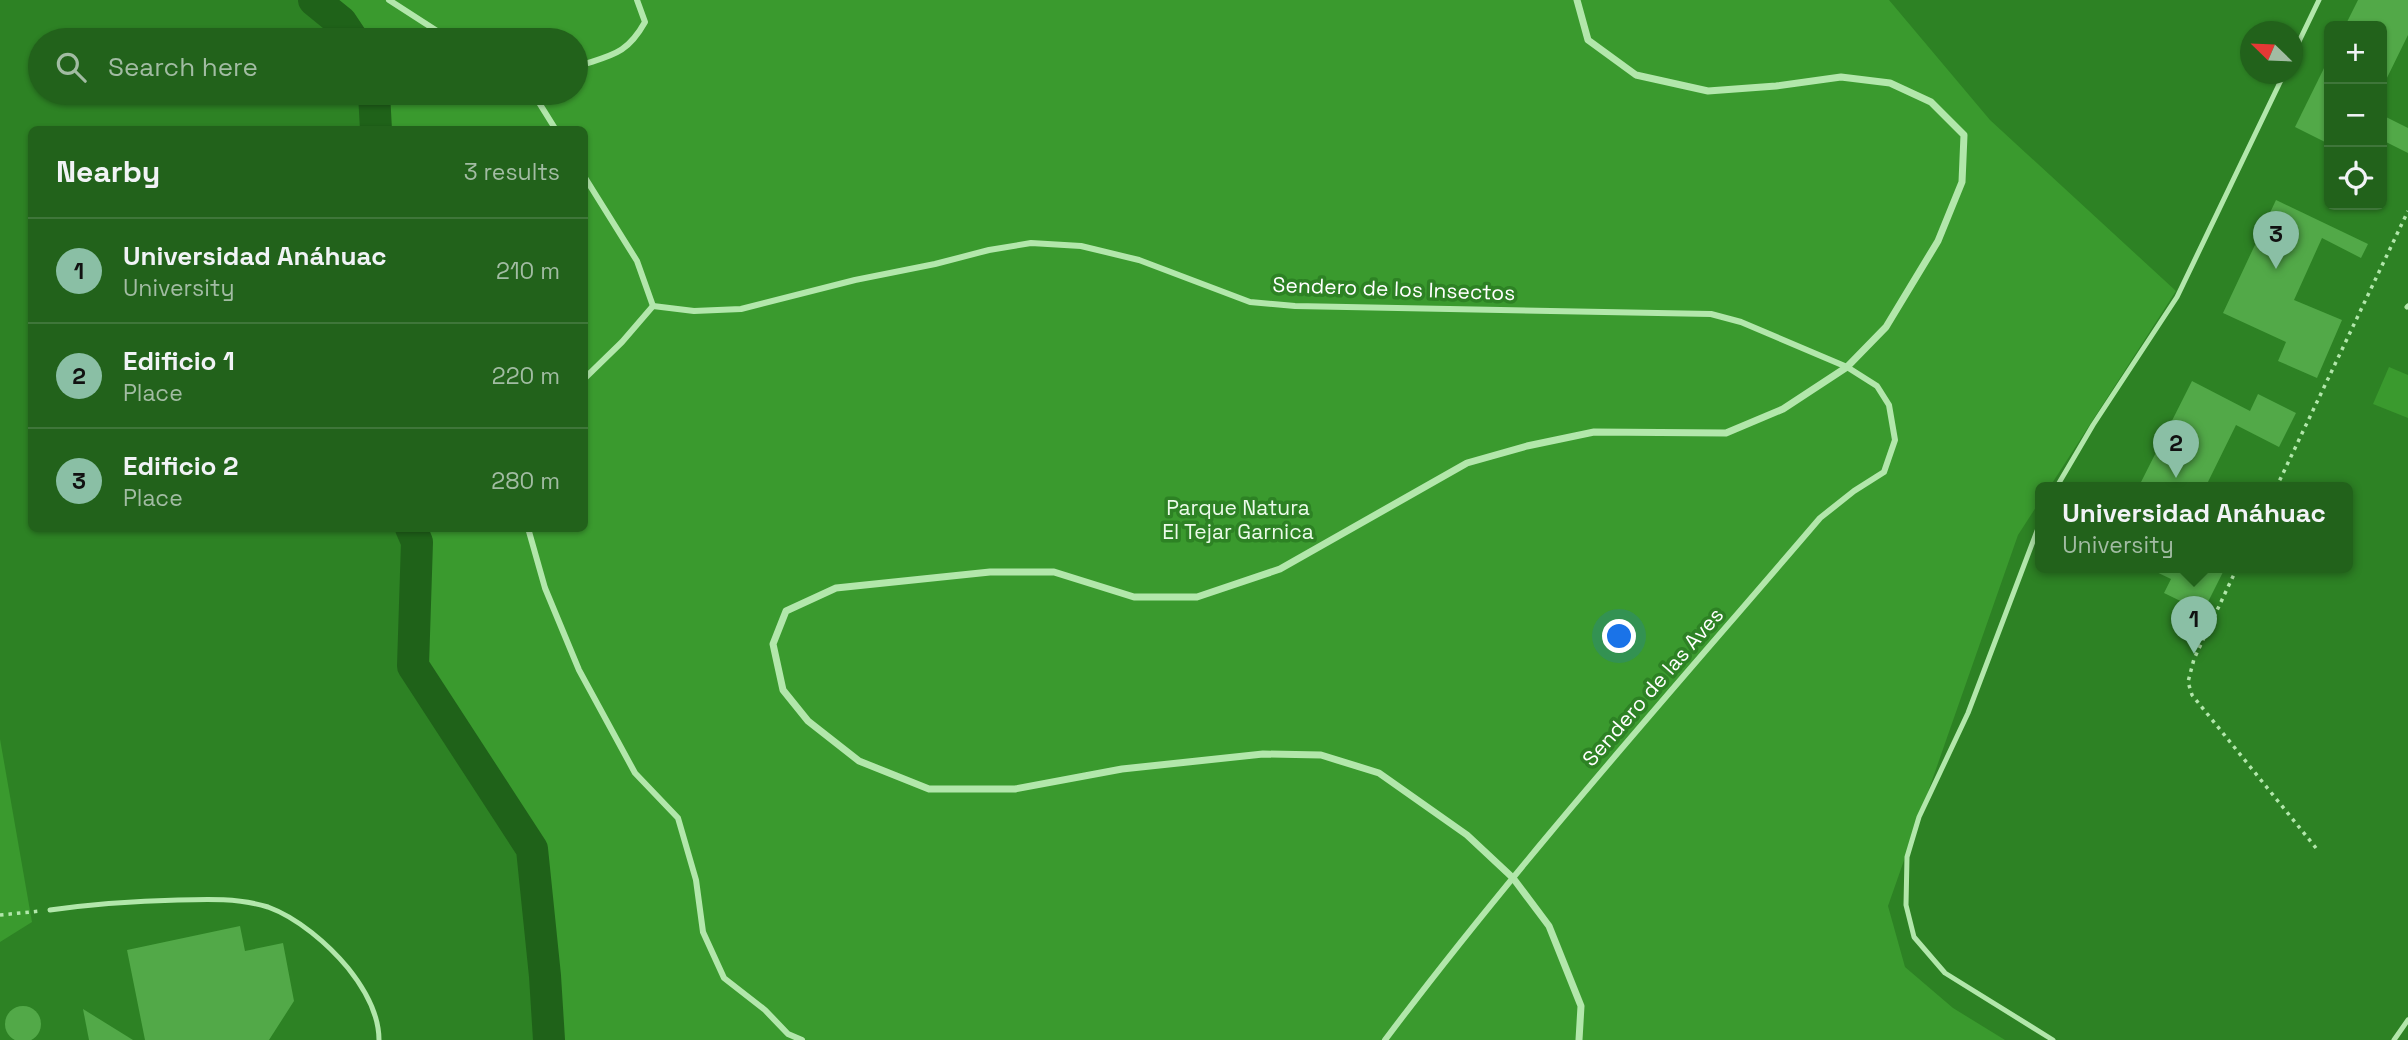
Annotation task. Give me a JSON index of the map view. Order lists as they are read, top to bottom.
{
  "streets": {
    "street": ["Sendero de los Insectos", "Sendero de las Aves"]
  },
  "crossings": [
    ["Sendero de los Insectos", "Sendero de las Aves"]
  ],
  "parks": ["Parque Natura El Tejar Garnica"],
  "north": "top left",
  "page": {
    "map_buttons": ["+", "−"],
    "search": "Search here",
    "heading": ["Nearby", "3 results"],
    "pins": ["3", "2", "1"],
    "list": [
      {
        "mark": "1",
        "name": "Universidad Anáhuac",
        "note": "University",
        "value": "210 m"
      },
      {
        "mark": "2",
        "name": "Edificio 1",
        "note": "Place",
        "value": "220 m"
      },
      {
        "mark": "3",
        "name": "Edificio 2",
        "note": "Place",
        "value": "280 m"
      }
    ],
    "popup": ["Universidad Anáhuac", "University"]
  }
}
